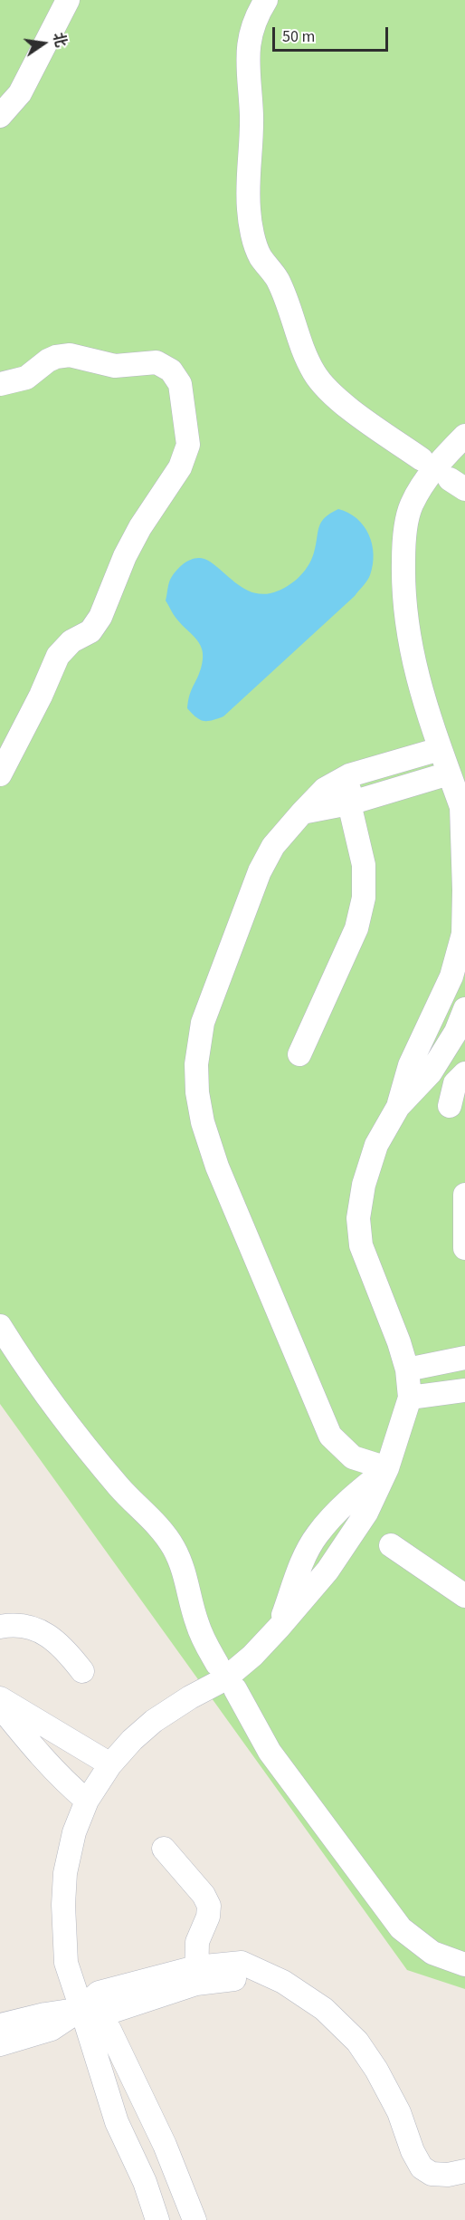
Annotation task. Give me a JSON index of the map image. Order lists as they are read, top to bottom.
{
  "scale_bar": "50 m",
  "north": "right"
}
